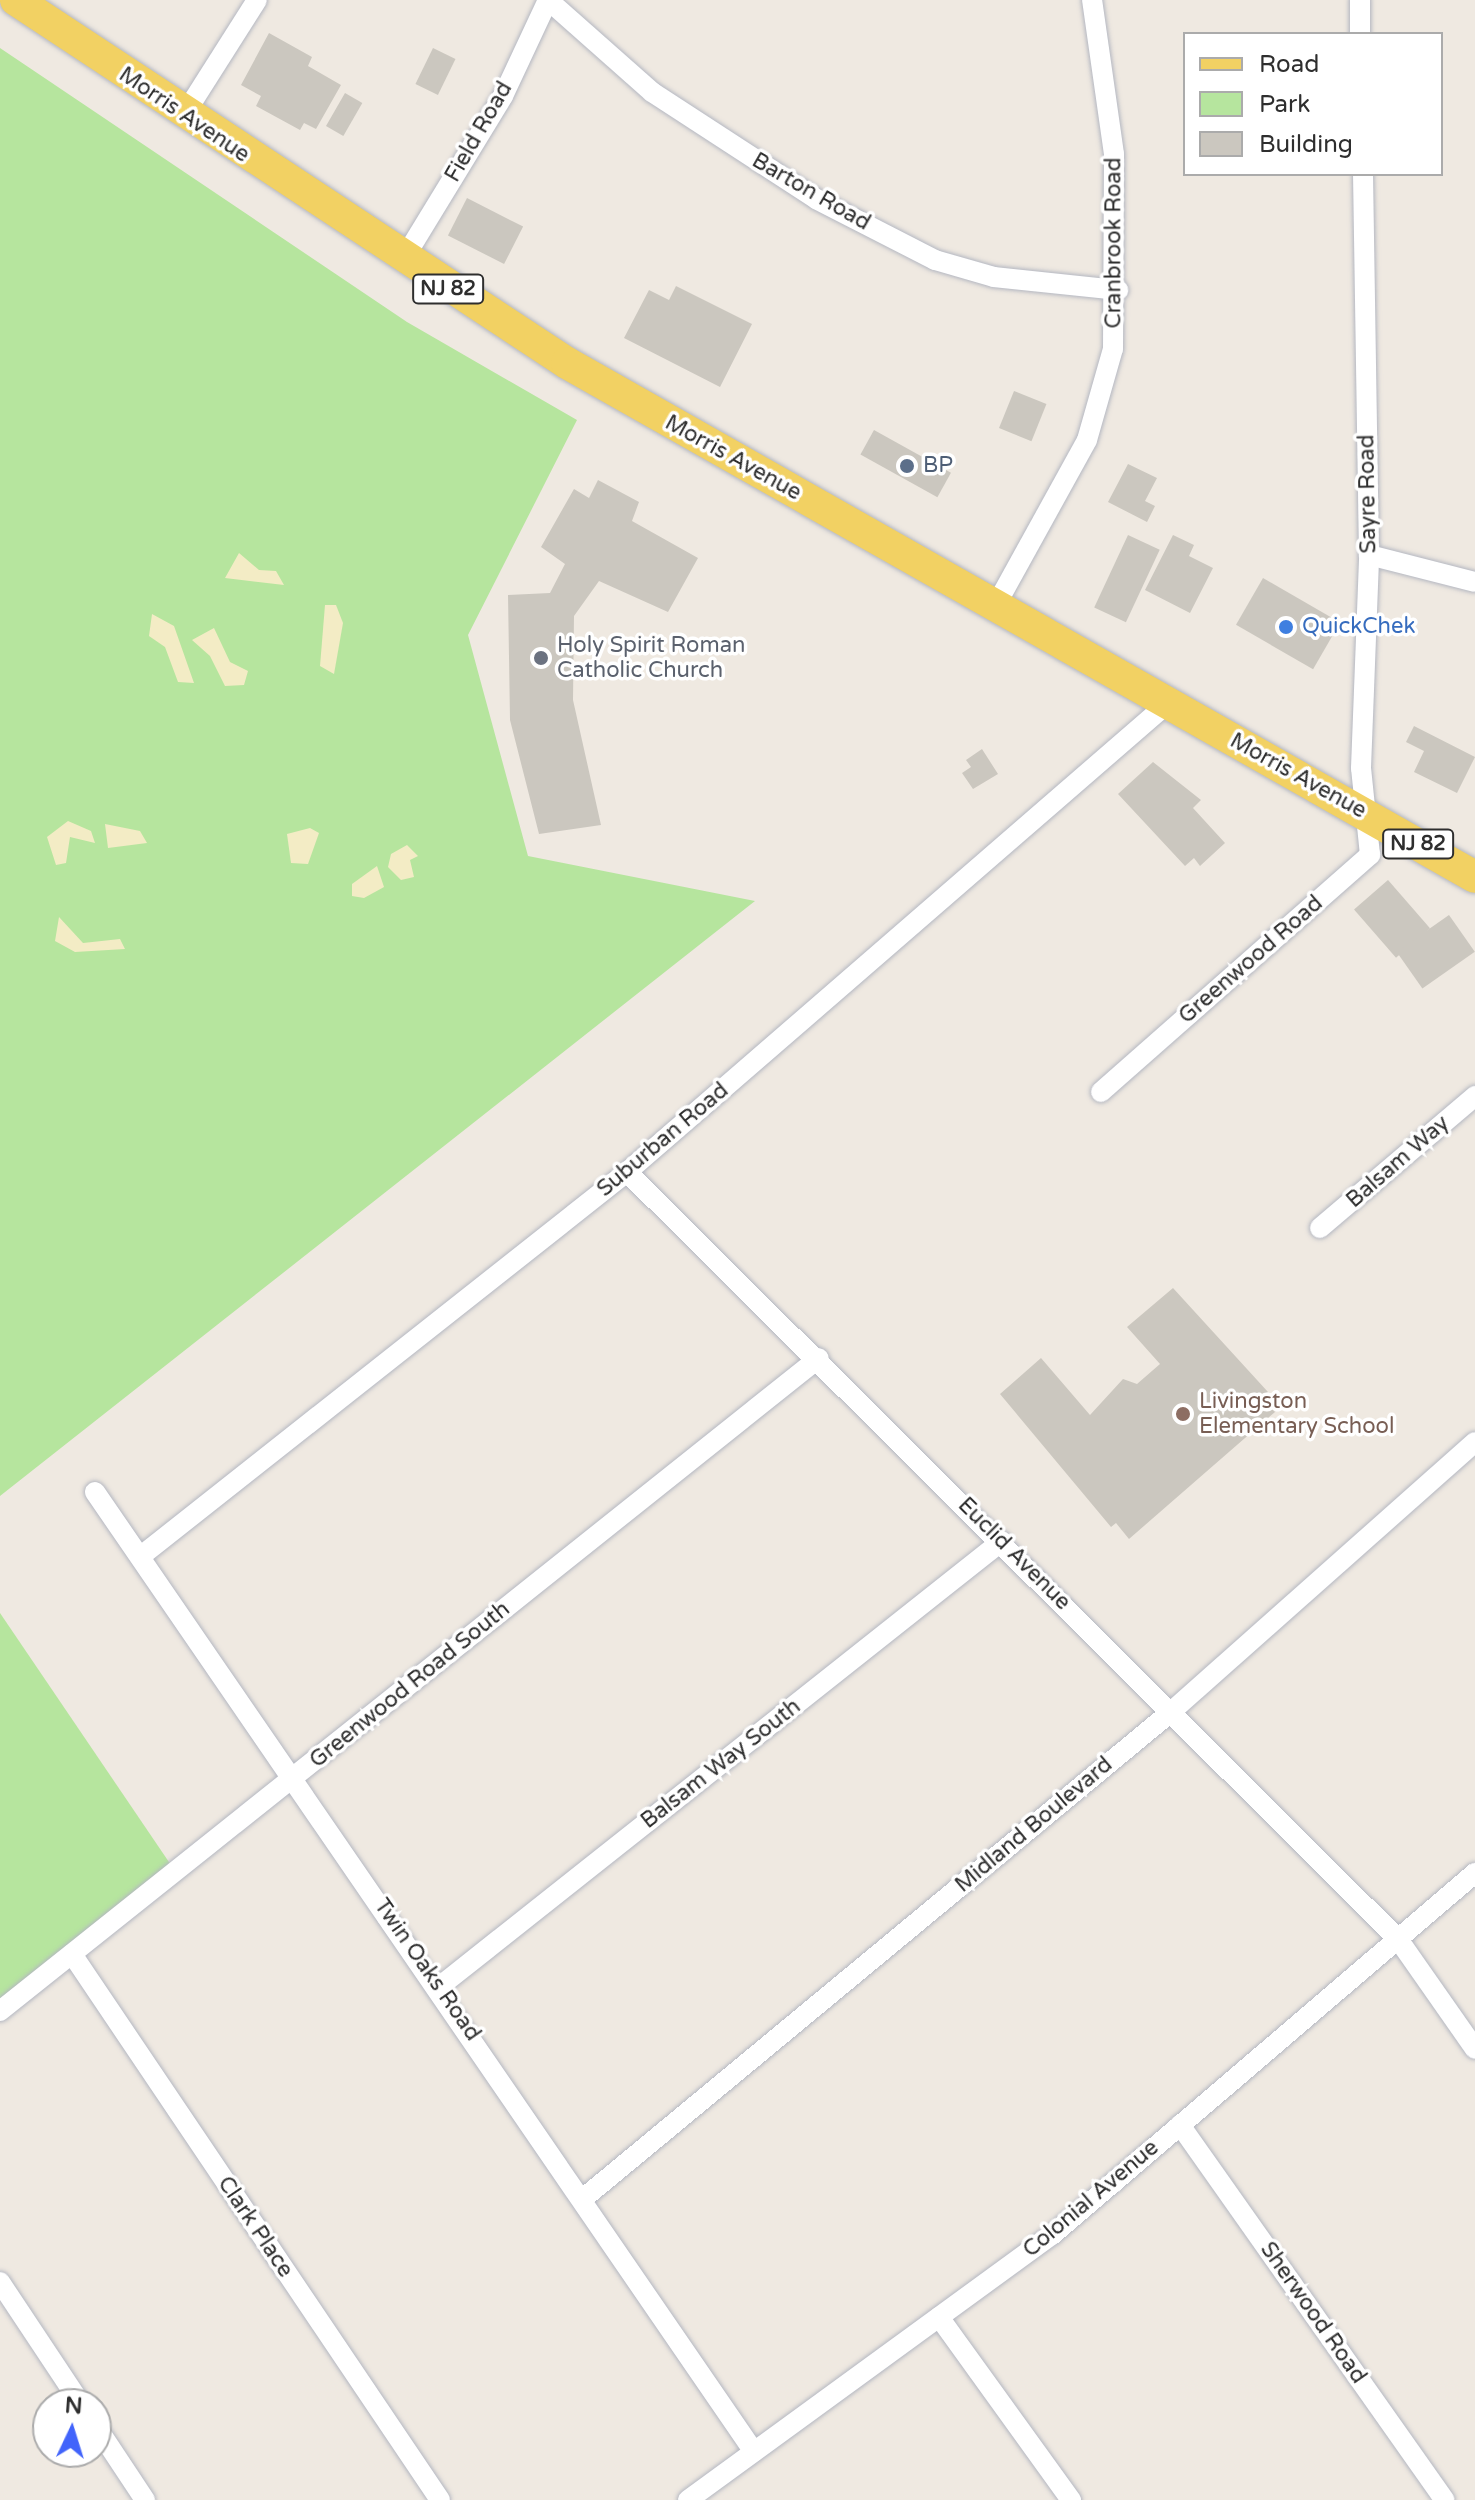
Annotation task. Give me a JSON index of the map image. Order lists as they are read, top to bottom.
{
  "streets": {
    "main road": ["Morris Avenue", "NJ 82"],
    "street": [
      "Field Road",
      "Barton Road",
      "Cranbrook Road",
      "Sayre Road",
      "Greenwood Road",
      "Suburban Road",
      "Balsam Way",
      "Euclid Avenue",
      "Greenwood Road South",
      "Balsam Way South",
      "Midland Boulevard",
      "Twin Oaks Road",
      "Colonial Avenue",
      "Clark Place",
      "Sherwood Road"
    ]
  },
  "crossings": [
    ["Morris Avenue", "Field Road"],
    ["Morris Avenue", "Cranbrook Road"],
    ["Morris Avenue", "Sayre Road"],
    ["Morris Avenue", "Greenwood Road"],
    ["Morris Avenue", "Suburban Road"],
    ["Field Road", "Barton Road"],
    ["Barton Road", "Cranbrook Road"],
    ["Sayre Road", "Greenwood Road"],
    ["Suburban Road", "Euclid Avenue"],
    ["Suburban Road", "Twin Oaks Road"],
    ["Euclid Avenue", "Greenwood Road South"],
    ["Euclid Avenue", "Balsam Way South"],
    ["Euclid Avenue", "Midland Boulevard"],
    ["Euclid Avenue", "Colonial Avenue"],
    ["Greenwood Road South", "Twin Oaks Road"],
    ["Greenwood Road South", "Clark Place"],
    ["Balsam Way South", "Twin Oaks Road"],
    ["Midland Boulevard", "Twin Oaks Road"],
    ["Twin Oaks Road", "Colonial Avenue"],
    ["Colonial Avenue", "Sherwood Road"]
  ],
  "places": [
    "BP",
    "QuickChek",
    "Holy Spirit Roman Catholic Church",
    "Livingston Elementary School"
  ],
  "legend": ["Road", "Park", "Building"],
  "north": "top"
}
